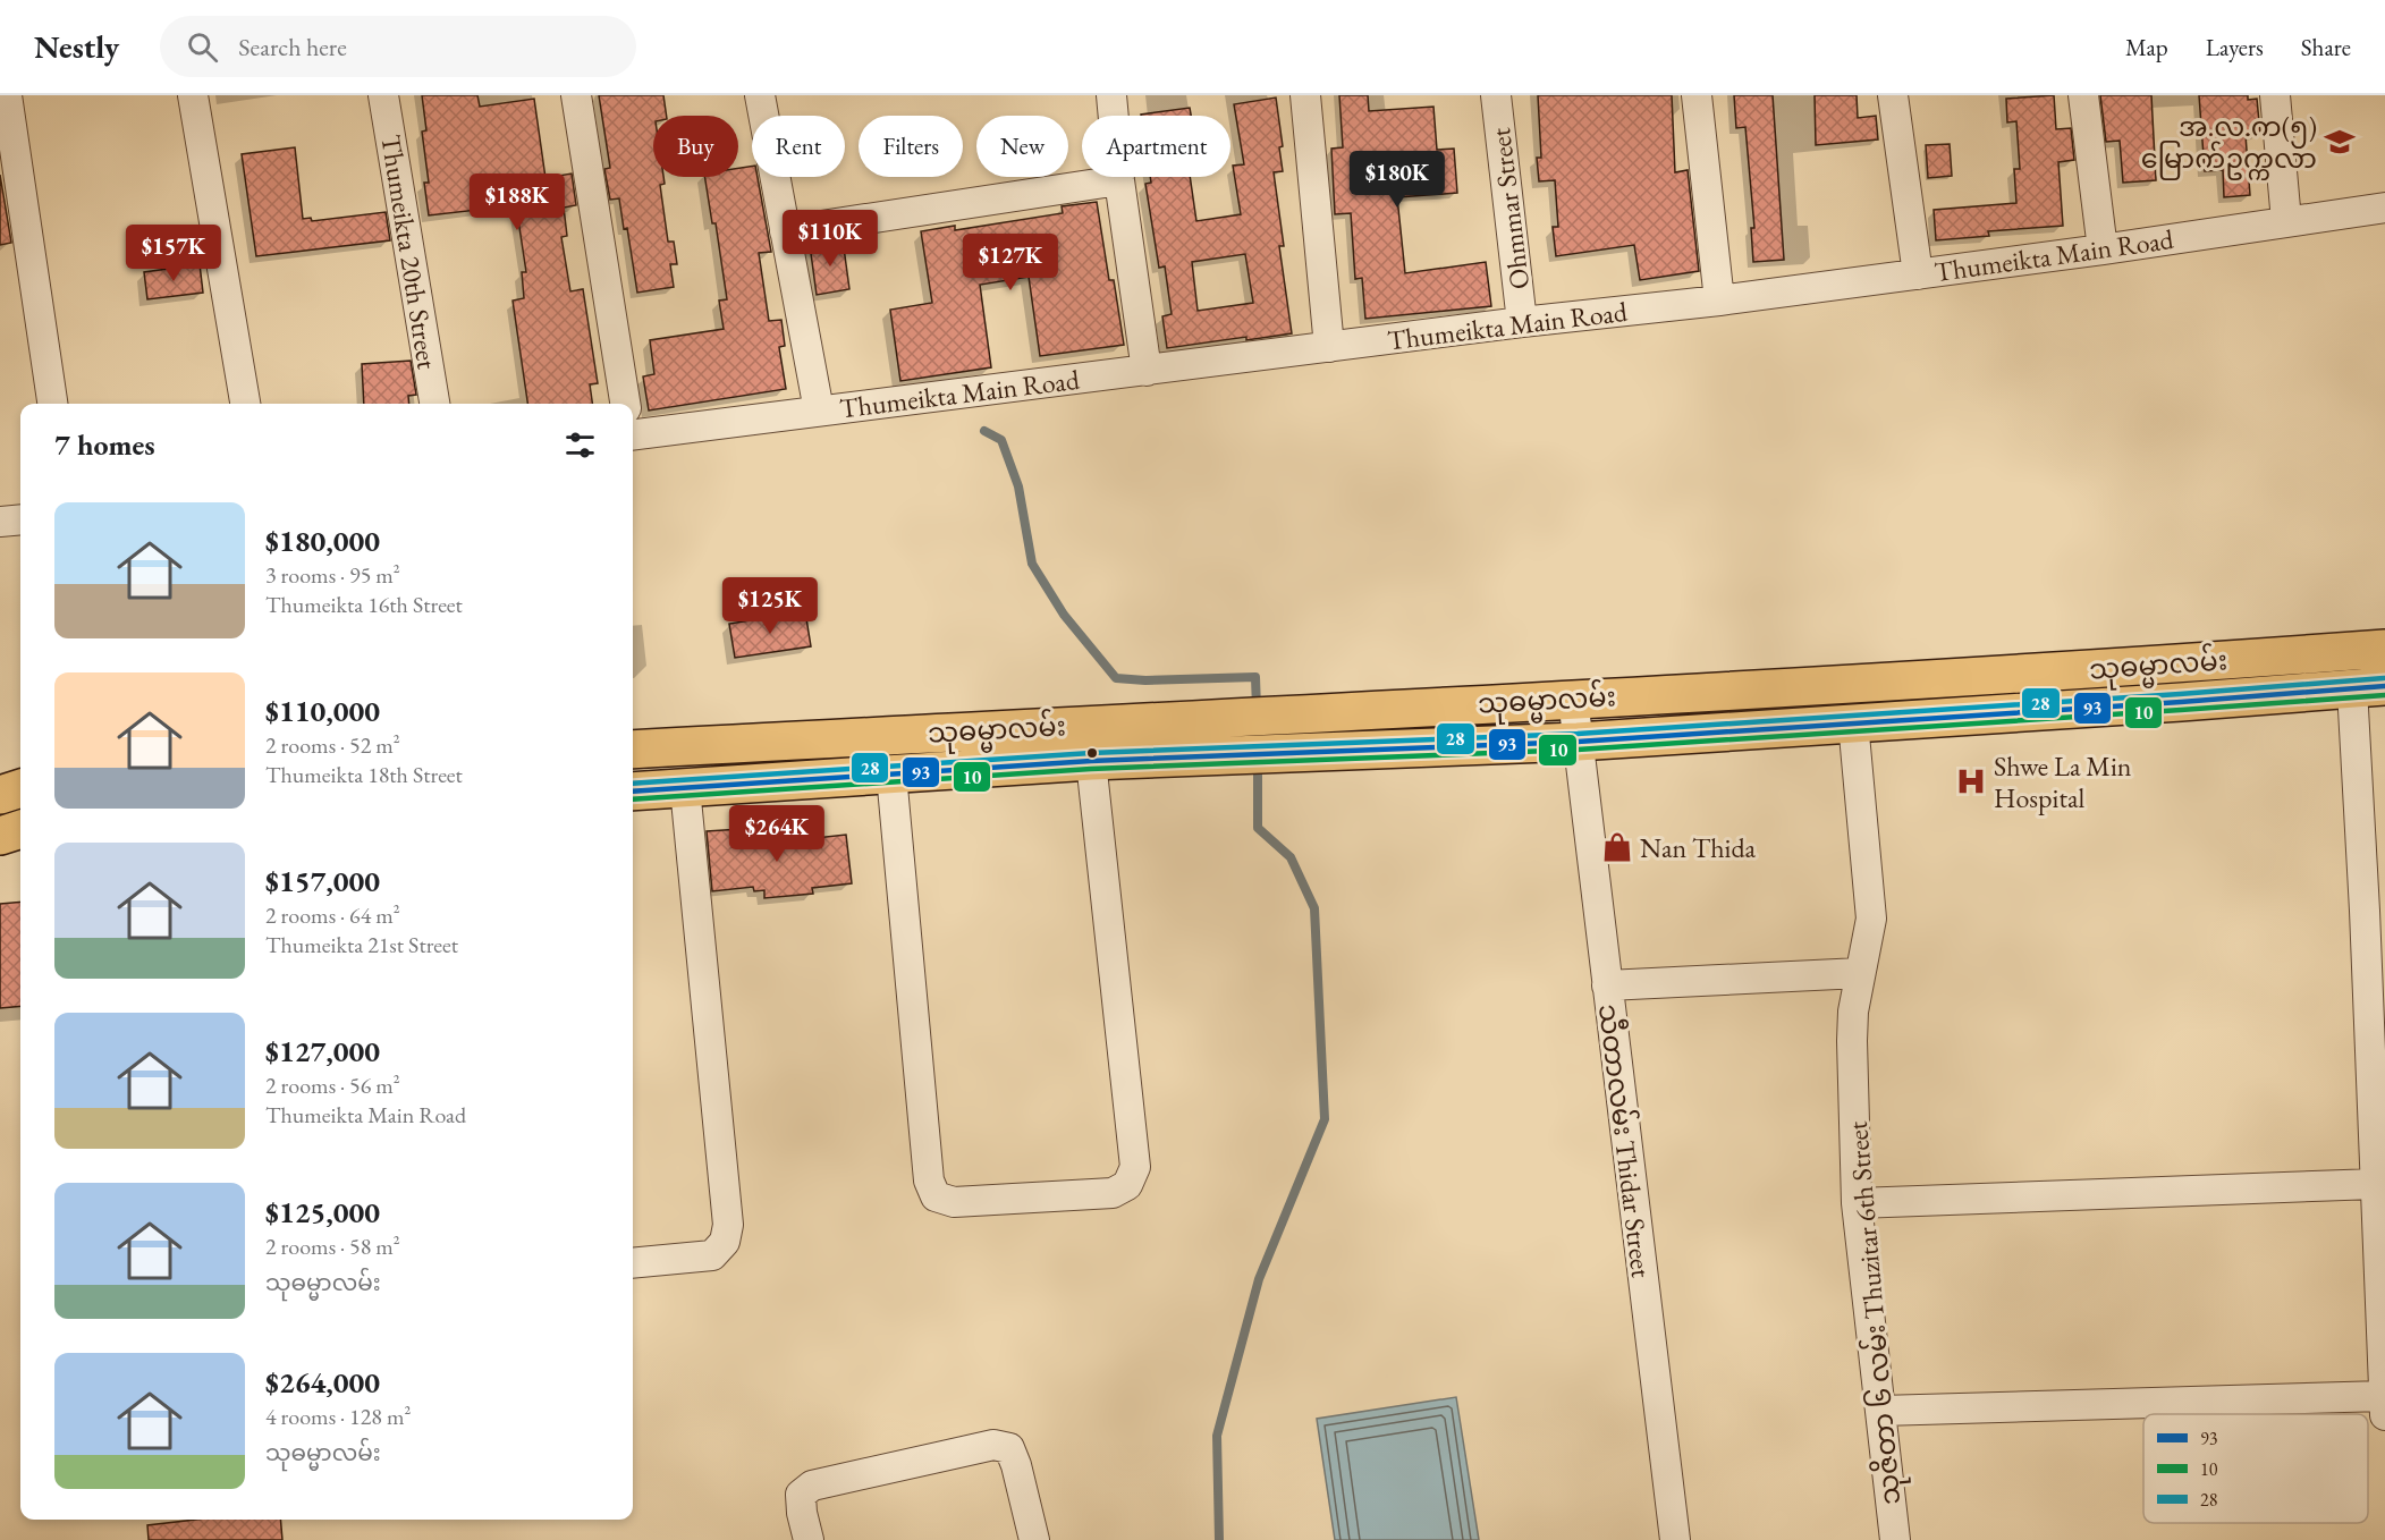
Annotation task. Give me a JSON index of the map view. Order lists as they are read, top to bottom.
{
  "streets": {
    "main road": ["သုဓမ္မာလမ်း"],
    "street": [
      "Ohmmar Street",
      "Thumeikta 20th Street",
      "Thumeikta Main Road",
      "သီတာလမ်း Thidar Street",
      "သုဇိတာ ၆ လမ်း Thuzitar 6th Street"
    ]
  },
  "crossings": [
    ["Ohmmar Street", "Thumeikta Main Road"],
    ["သုဓမ္မာလမ်း", "သီတာလမ်း Thidar Street"],
    ["သုဓမ္မာလမ်း", "သုဇိတာ ၆ လမ်း Thuzitar 6th Street"]
  ],
  "places": {
    "school or university": ["အ.လ.က(၅) မြောက်ဥက္ကလာ"],
    "hospital": ["Shwe La Min Hospital"],
    "shop": ["Nan Thida"]
  },
  "lines": ["transit line 28", "transit line 93", "transit line 10"],
  "legend": ["93", "10", "28"],
  "page": {
    "header": "Nestly",
    "search": "Search here",
    "nav": ["Map", "Layers", "Share"],
    "chip": [
      "Buy",
      "Rent",
      "Filters",
      "New",
      "Apartment"
    ],
    "price": [
      "$180K",
      "$188K",
      "$110K",
      "$157K",
      "$127K",
      "$125K",
      "$264K"
    ],
    "heading": "7 homes",
    "list": [
      {
        "name": "$180,000",
        "note": "3 rooms · 95 m² · Thumeikta 16th Street"
      },
      {
        "name": "$110,000",
        "note": "2 rooms · 52 m² · Thumeikta 18th Street"
      },
      {
        "name": "$157,000",
        "note": "2 rooms · 64 m² · Thumeikta 21st Street"
      },
      {
        "name": "$127,000",
        "note": "2 rooms · 56 m² · Thumeikta Main Road"
      },
      {
        "name": "$125,000",
        "note": "2 rooms · 58 m² · သုဓမ္မာလမ်း"
      },
      {
        "name": "$264,000",
        "note": "4 rooms · 128 m² · သုဓမ္မာလမ်း"
      }
    ]
  }
}
